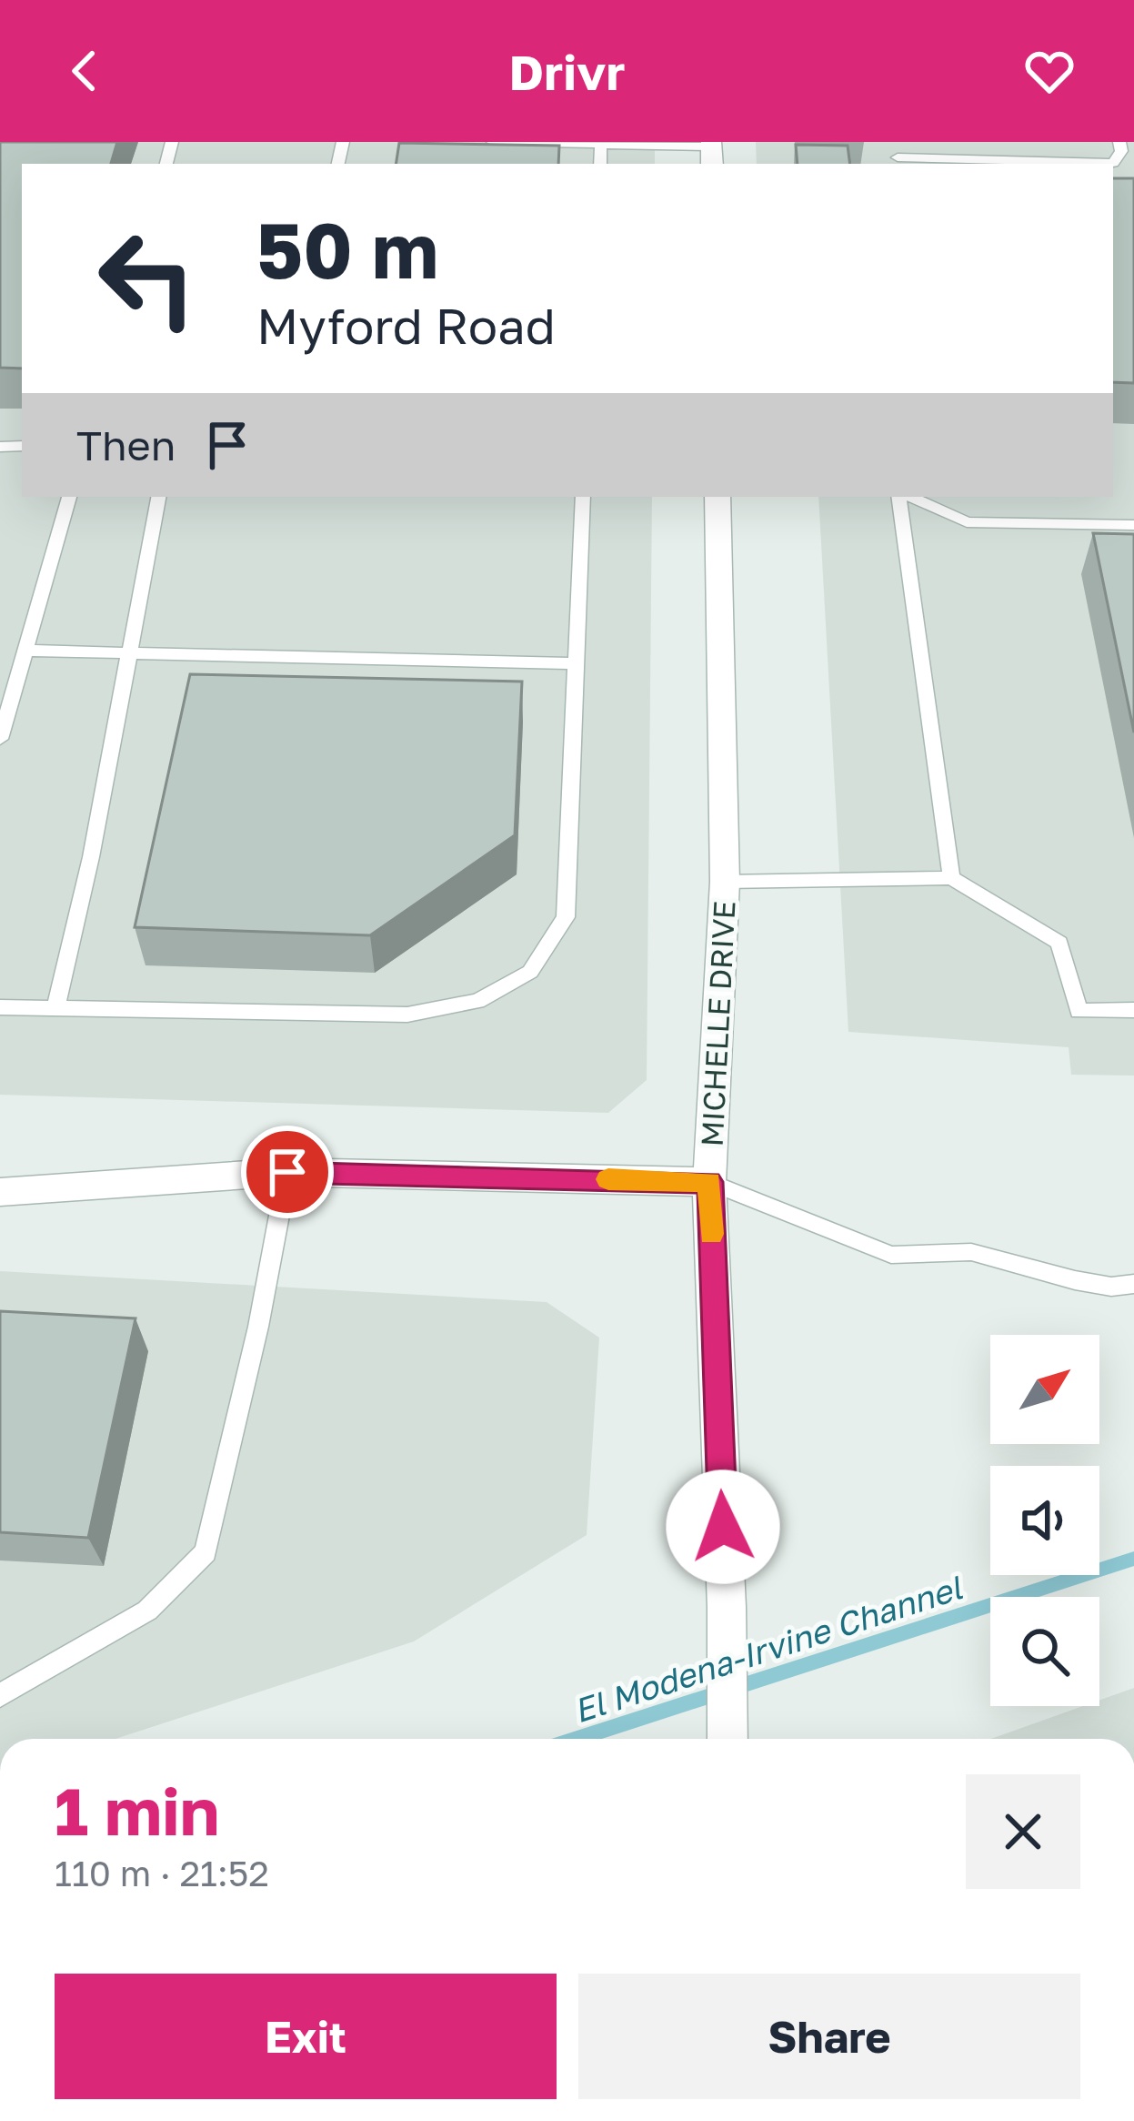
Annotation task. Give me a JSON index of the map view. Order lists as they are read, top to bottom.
{
  "streets": {
    "street": ["MICHELLE DRIVE"]
  },
  "water": ["El Modena-Irvine Channel"],
  "north": "top right",
  "page": {
    "header": "Drivr",
    "turn": ["50 m", "Myford Road"],
    "then": "Then",
    "heading": ["1 min", "110 m · 21:52"],
    "buttons": ["Exit", "Share"]
  }
}
